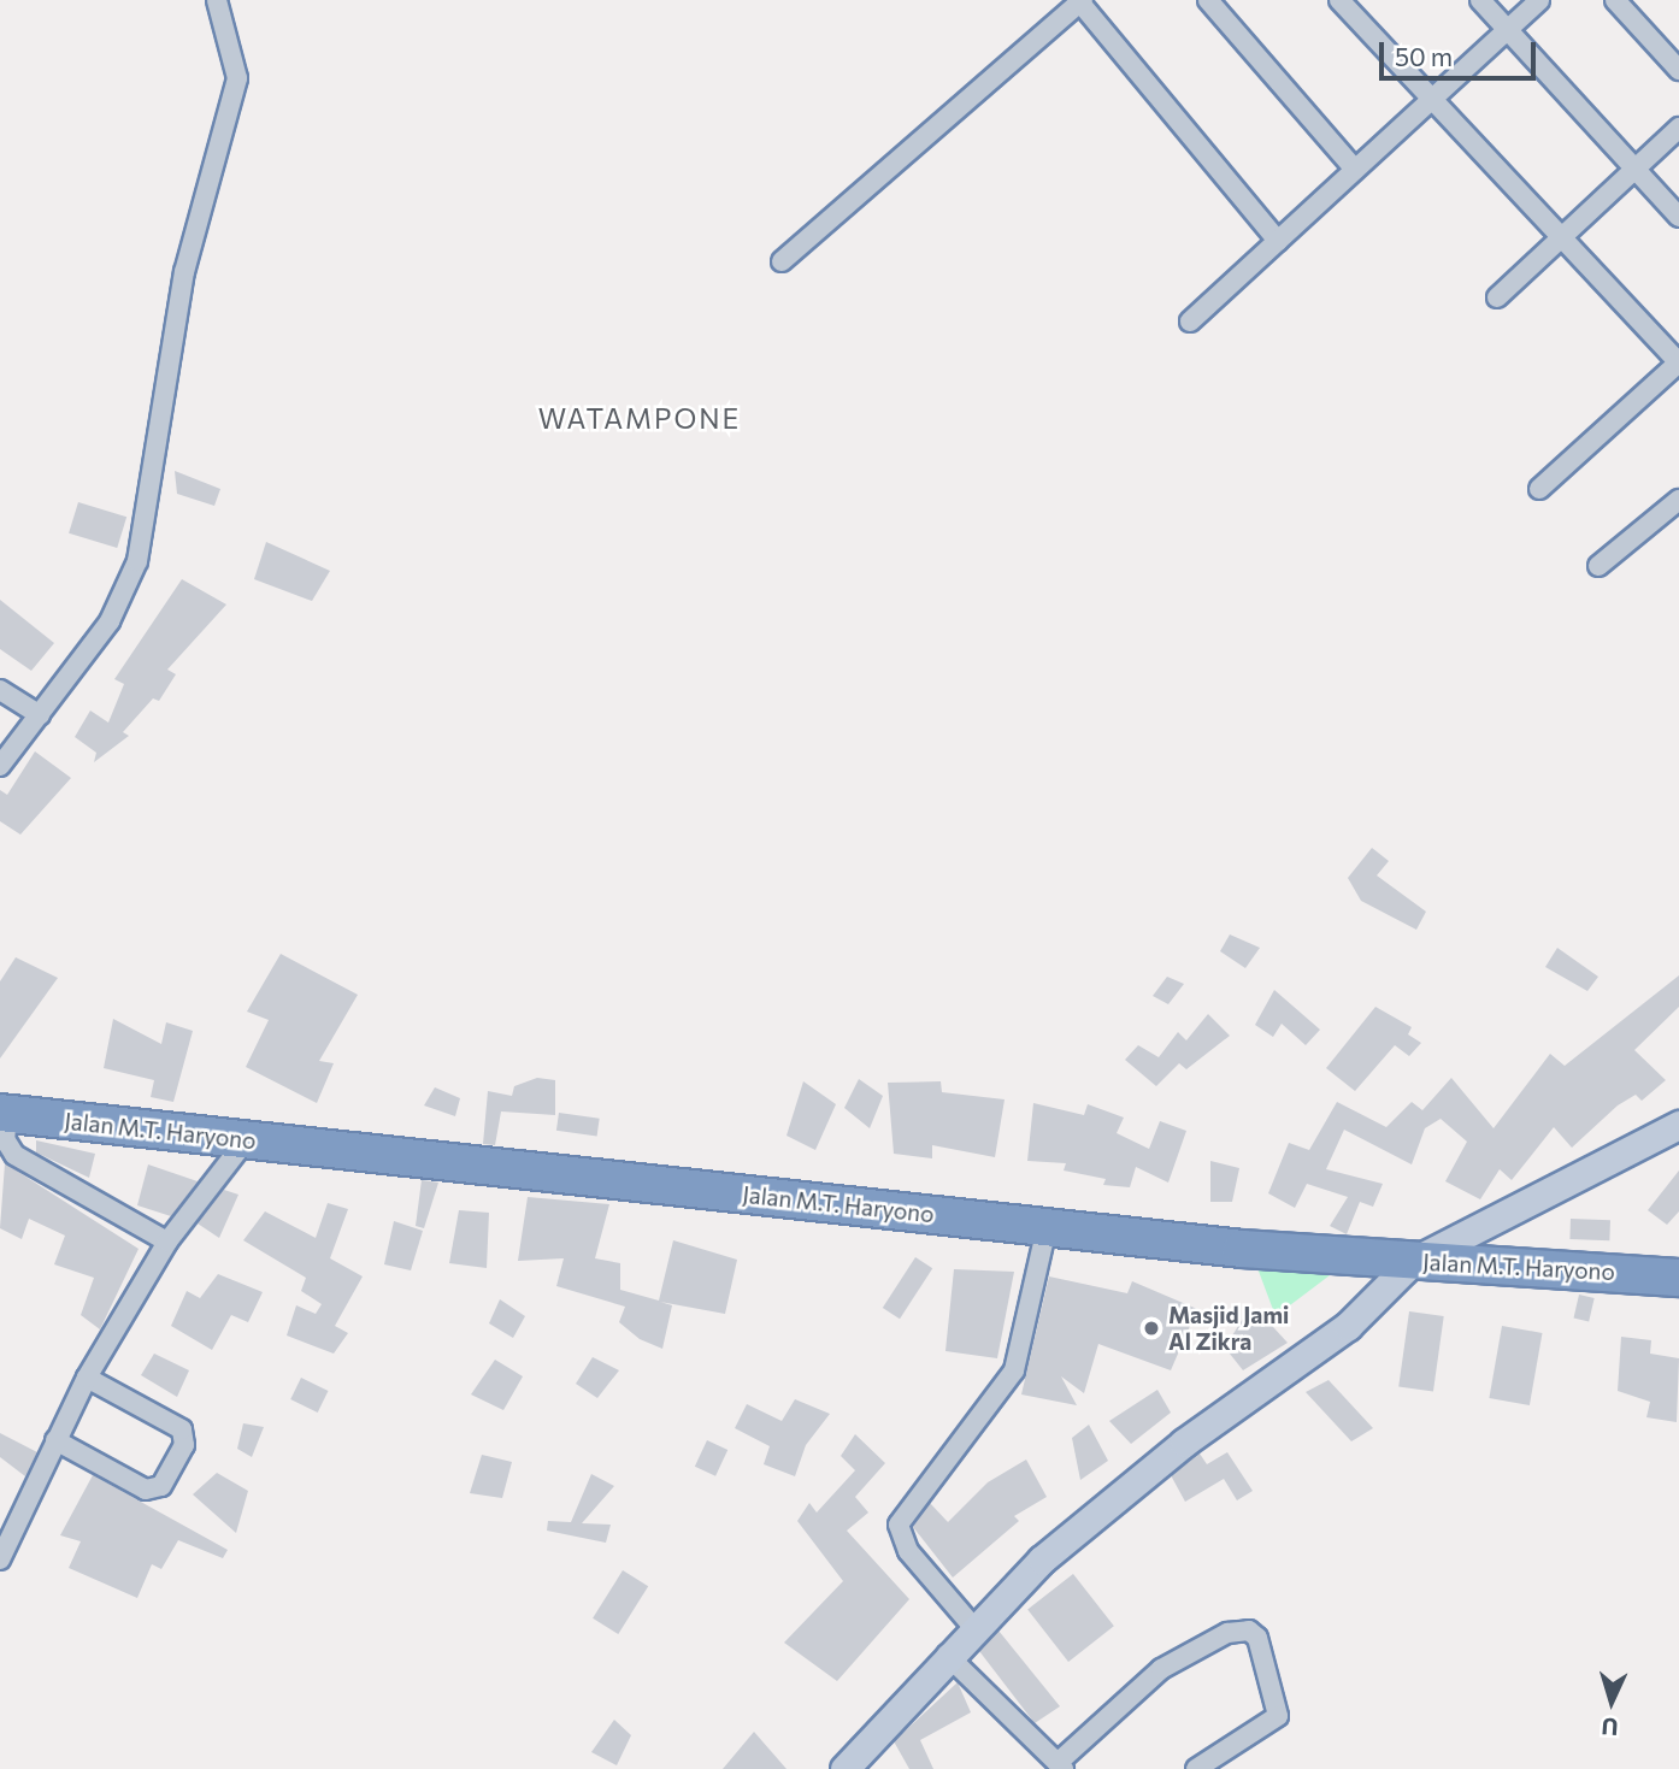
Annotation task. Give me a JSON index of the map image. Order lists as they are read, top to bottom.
{
  "streets": {
    "highway": ["Jalan M.T. Haryono"]
  },
  "districts": ["WATAMPONE"],
  "places": ["Masjid Jami Al Zikra"],
  "scale_bar": "50 m",
  "north": "bottom"
}
